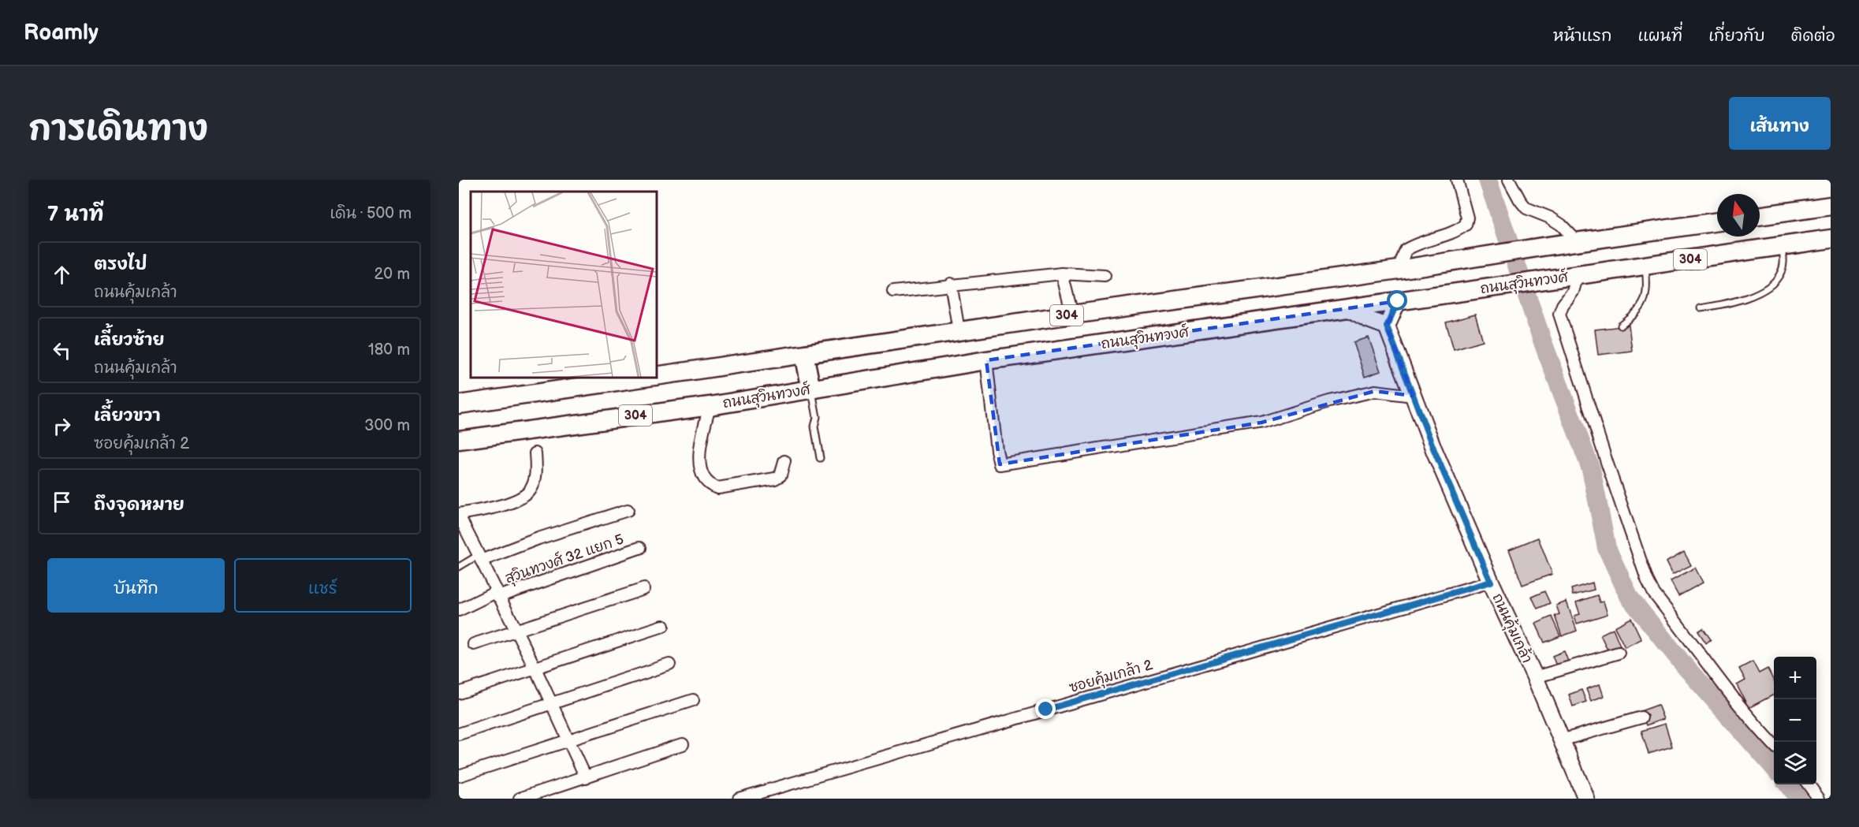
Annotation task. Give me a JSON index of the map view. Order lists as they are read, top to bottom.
{
  "streets": {
    "highway": ["304", "ถนนสุวินทวงศ์"],
    "main road": ["ถนนคุ้มเกล้า"],
    "street": ["สุวินทวงศ์ 32 แยก 5", "ซอยคุ้มเกล้า 2"]
  },
  "crossings": [
    ["ถนนคุ้มเกล้า", "ซอยคุ้มเกล้า 2"]
  ],
  "north": "top",
  "page": {
    "header": "Roamly",
    "nav": [
      "หน้าแรก",
      "แผนที่",
      "เกี่ยวกับ",
      "ติดต่อ"
    ],
    "title": "การเดินทาง",
    "buttons": [
      "เส้นทาง",
      ["บันทึก", "แชร์"]
    ],
    "heading": ["7 นาที", "เดิน · 500 m"],
    "list": [
      ["ตรงไป", "ถนนคุ้มเกล้า", "20 m"],
      ["เลี้ยวซ้าย", "ถนนคุ้มเกล้า", "180 m"],
      ["เลี้ยวขวา", "ซอยคุ้มเกล้า 2", "300 m"],
      "ถึงจุดหมาย"
    ],
    "map_buttons": ["+", "−"]
  }
}
